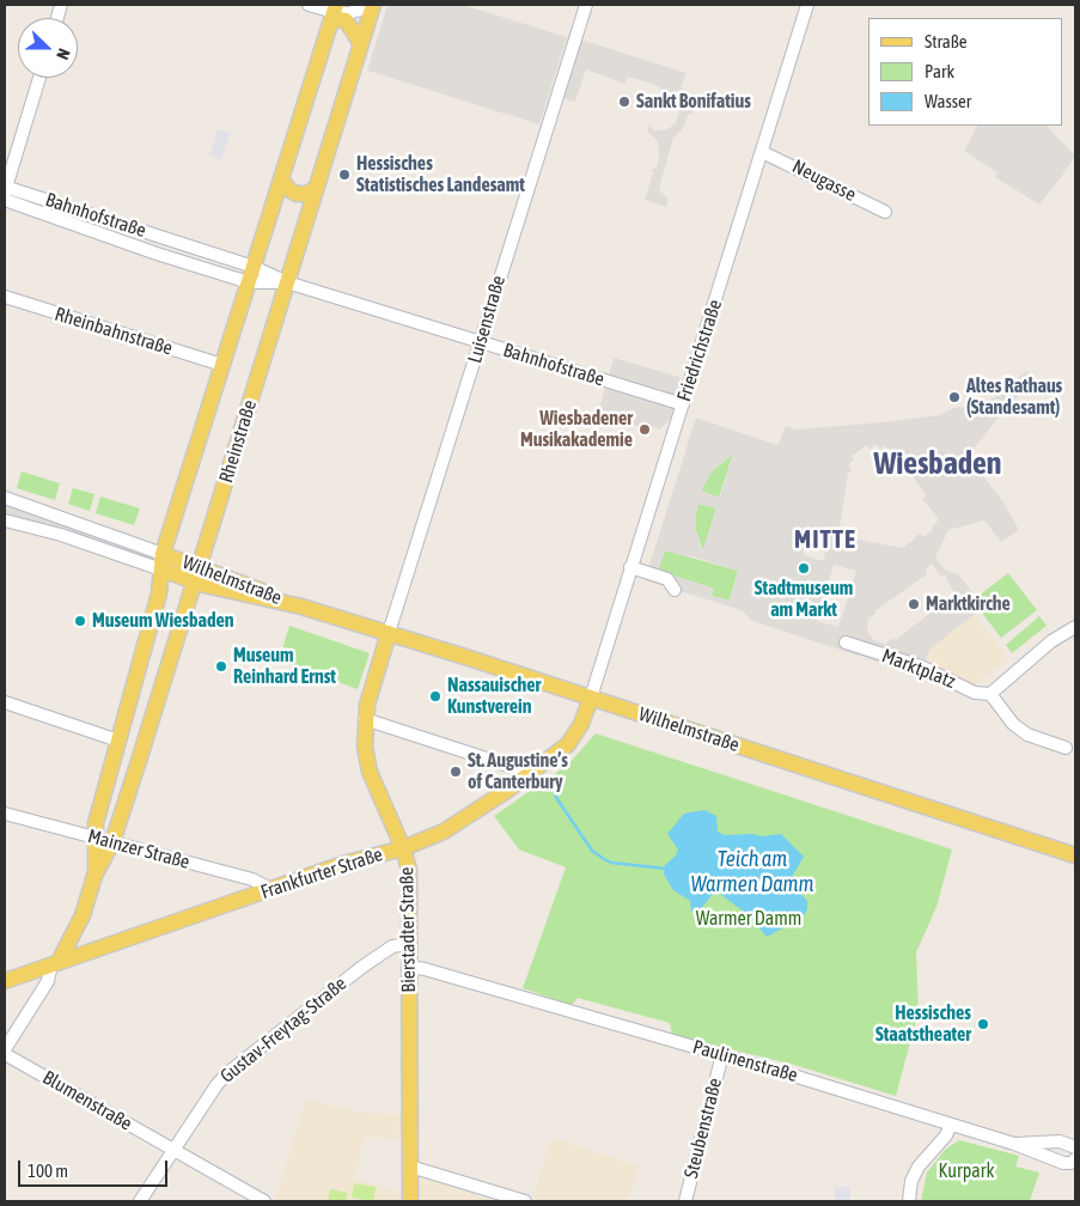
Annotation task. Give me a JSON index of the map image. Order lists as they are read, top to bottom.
{
  "streets": {
    "main road": [
      "Rheinstraße",
      "Wilhelmstraße",
      "Frankfurter Straße",
      "Bierstadter Straße"
    ],
    "street": [
      "Neugasse",
      "Bahnhofstraße",
      "Luisenstraße",
      "Rheinbahnstraße",
      "Friedrichstraße",
      "Marktplatz",
      "Mainzer Straße",
      "Gustav-Freytag-Straße",
      "Paulinenstraße",
      "Blumenstraße",
      "Steubenstraße"
    ]
  },
  "crossings": [
    ["Neugasse", "Friedrichstraße"],
    ["Bahnhofstraße", "Luisenstraße"],
    ["Bahnhofstraße", "Friedrichstraße"],
    ["Bahnhofstraße", "Rheinstraße"],
    ["Luisenstraße", "Wilhelmstraße"],
    ["Luisenstraße", "Bierstadter Straße"],
    ["Rheinbahnstraße", "Rheinstraße"],
    ["Friedrichstraße", "Wilhelmstraße"],
    ["Friedrichstraße", "Frankfurter Straße"],
    ["Rheinstraße", "Wilhelmstraße"],
    ["Rheinstraße", "Mainzer Straße"],
    ["Wilhelmstraße", "Frankfurter Straße"],
    ["Wilhelmstraße", "Bierstadter Straße"],
    ["Mainzer Straße", "Frankfurter Straße"],
    ["Frankfurter Straße", "Bierstadter Straße"],
    ["Bierstadter Straße", "Gustav-Freytag-Straße"],
    ["Bierstadter Straße", "Paulinenstraße"],
    ["Gustav-Freytag-Straße", "Blumenstraße"],
    ["Paulinenstraße", "Steubenstraße"]
  ],
  "districts": ["Wiesbaden", "MITTE"],
  "water": ["Teich am Warmen Damm"],
  "parks": ["Warmer Damm", "Kurpark"],
  "places": [
    "Sankt Bonifatius",
    "Hessisches Statistisches Landesamt",
    "Altes Rathaus (Standesamt)",
    "Wiesbadener Musikakademie",
    "Stadtmuseum am Markt",
    "Marktkirche",
    "Museum Wiesbaden",
    "Museum Reinhard Ernst",
    "Nassauischer Kunstverein",
    "St. Augustine’s of Canterbury",
    "Hessisches Staatstheater"
  ],
  "legend": ["Straße", "Park", "Wasser"],
  "scale_bar": "100 m",
  "north": "right"
}
